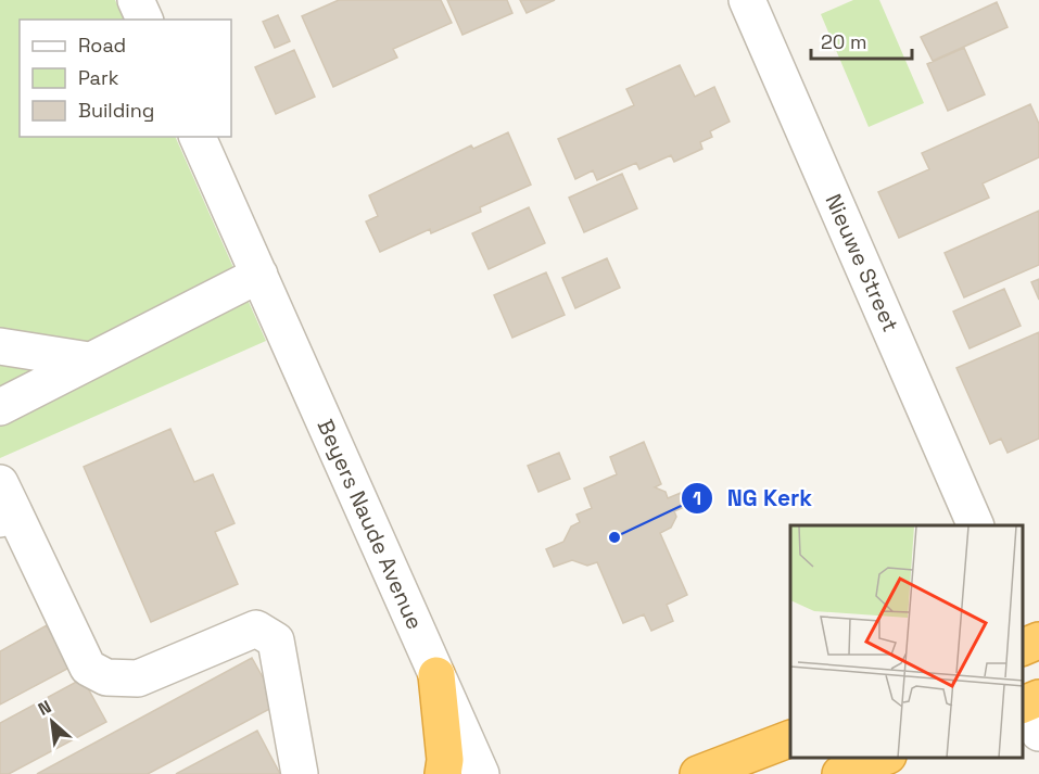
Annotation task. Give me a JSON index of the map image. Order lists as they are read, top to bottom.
{
  "streets": {
    "street": ["Nieuwe Street", "Beyers Naude Avenue"]
  },
  "places": ["NG Kerk"],
  "legend": ["Road", "Park", "Building"],
  "scale_bar": "20 m",
  "north": "top left"
}
